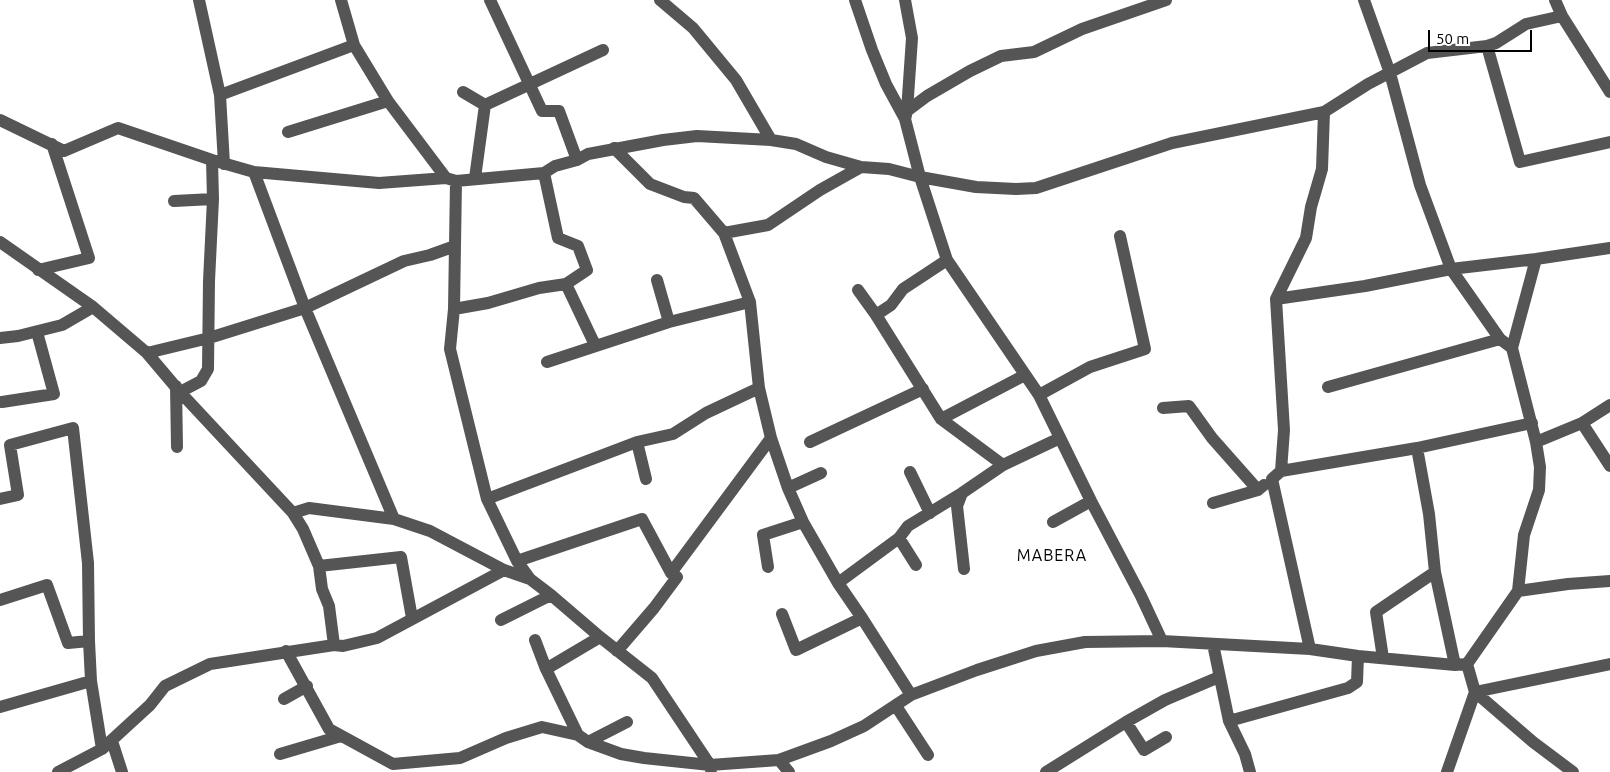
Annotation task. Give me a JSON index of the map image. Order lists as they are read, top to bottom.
{
  "districts": ["MABERA"],
  "scale_bar": "50 m"
}
